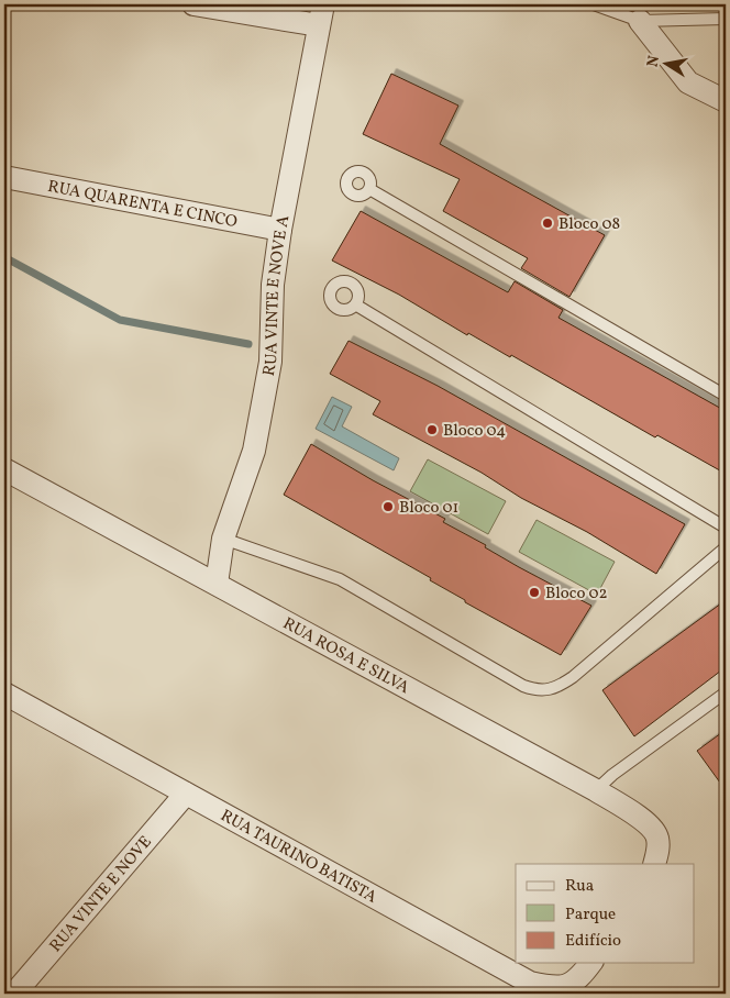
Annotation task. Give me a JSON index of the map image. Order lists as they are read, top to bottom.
{
  "streets": {
    "street": [
      "RUA QUARENTA E CINCO",
      "RUA VINTE E NOVE A",
      "RUA ROSA E SILVA",
      "RUA TAURINO BATISTA",
      "RUA VINTE E NOVE"
    ]
  },
  "crossings": [
    ["RUA QUARENTA E CINCO", "RUA VINTE E NOVE A"],
    ["RUA VINTE E NOVE A", "RUA ROSA E SILVA"],
    ["RUA TAURINO BATISTA", "RUA VINTE E NOVE"]
  ],
  "places": [
    "Bloco 08",
    "Bloco 04",
    "Bloco 01",
    "Bloco 02"
  ],
  "legend": ["Rua", "Parque", "Edifício"],
  "north": "left"
}
